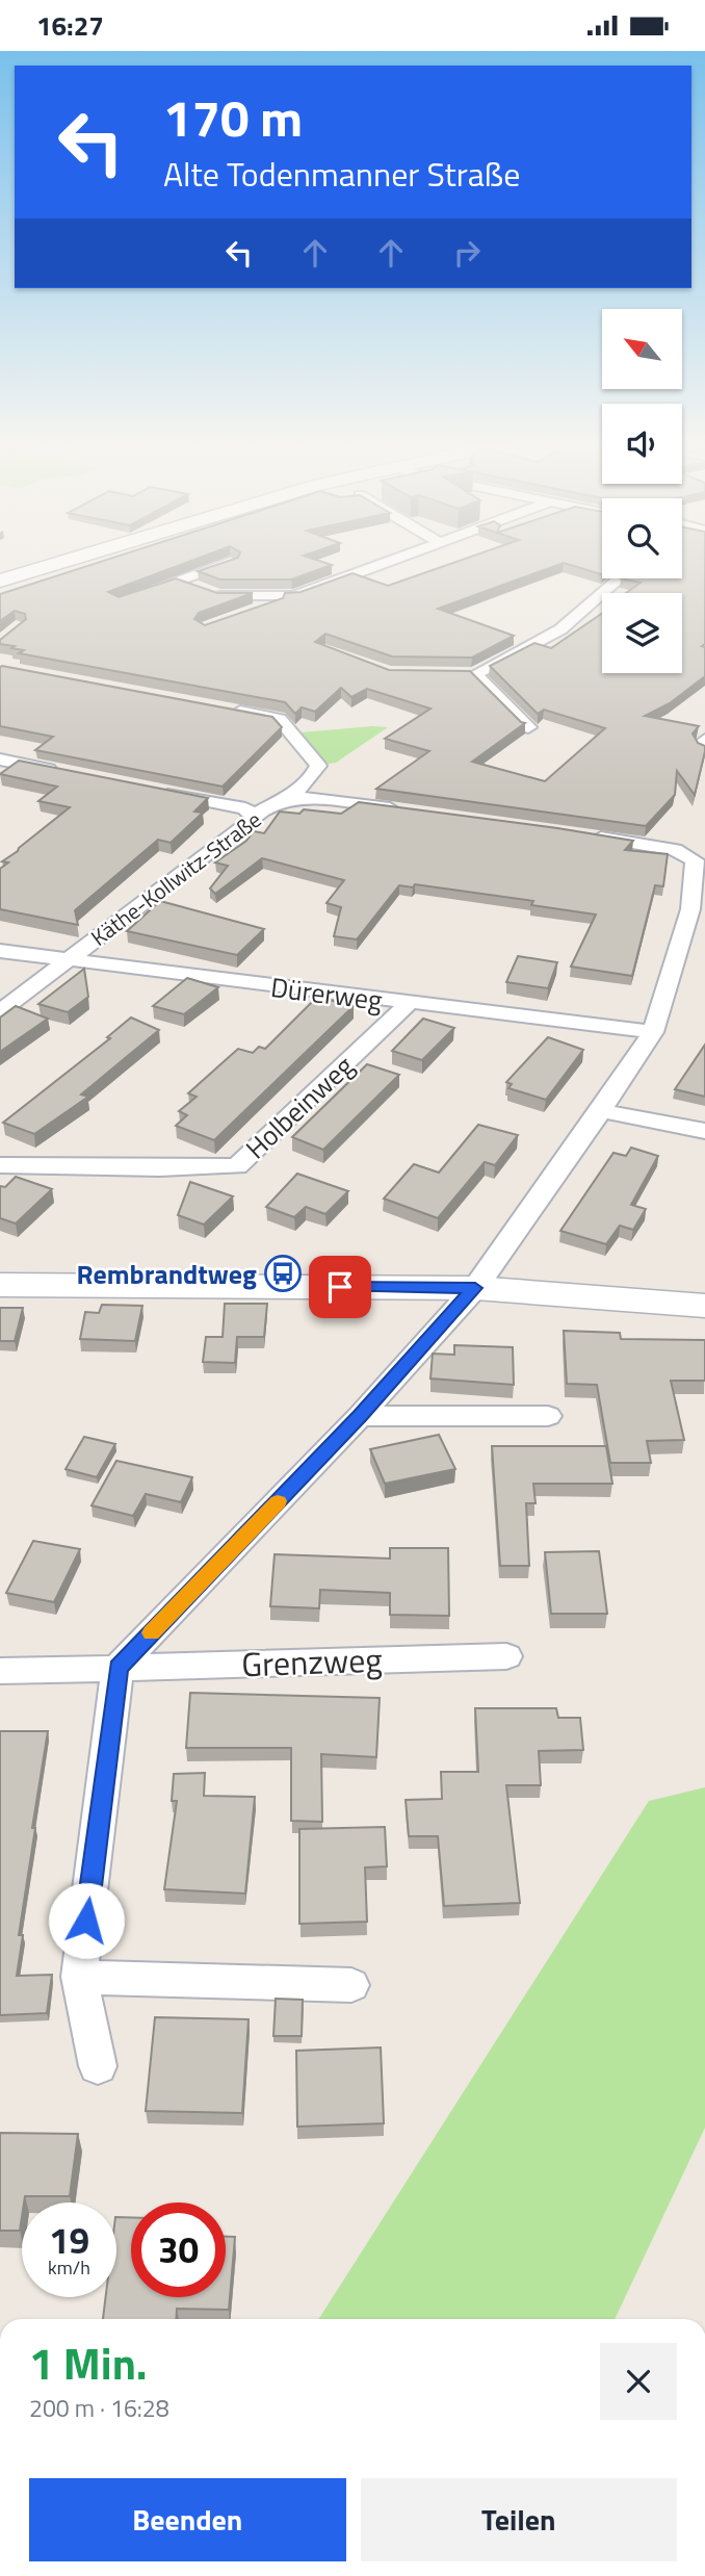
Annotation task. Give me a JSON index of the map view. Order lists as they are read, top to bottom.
{
  "streets": {
    "street": [
      "Käthe-Kollwitz-Straße",
      "Dürerweg",
      "Holbeinweg",
      "Grenzweg"
    ]
  },
  "crossings": [
    ["Käthe-Kollwitz-Straße", "Dürerweg"],
    ["Dürerweg", "Holbeinweg"]
  ],
  "places": {
    "bus stop": ["Rembrandtweg"]
  },
  "north": "top left",
  "page": {
    "status": "16:27",
    "turn": ["170 m", "Alte Todenmanner Straße"],
    "speed": "19 km/h",
    "limit": "30",
    "heading": ["1 Min.", "200 m · 16:28"],
    "buttons": ["Beenden", "Teilen"]
  }
}
